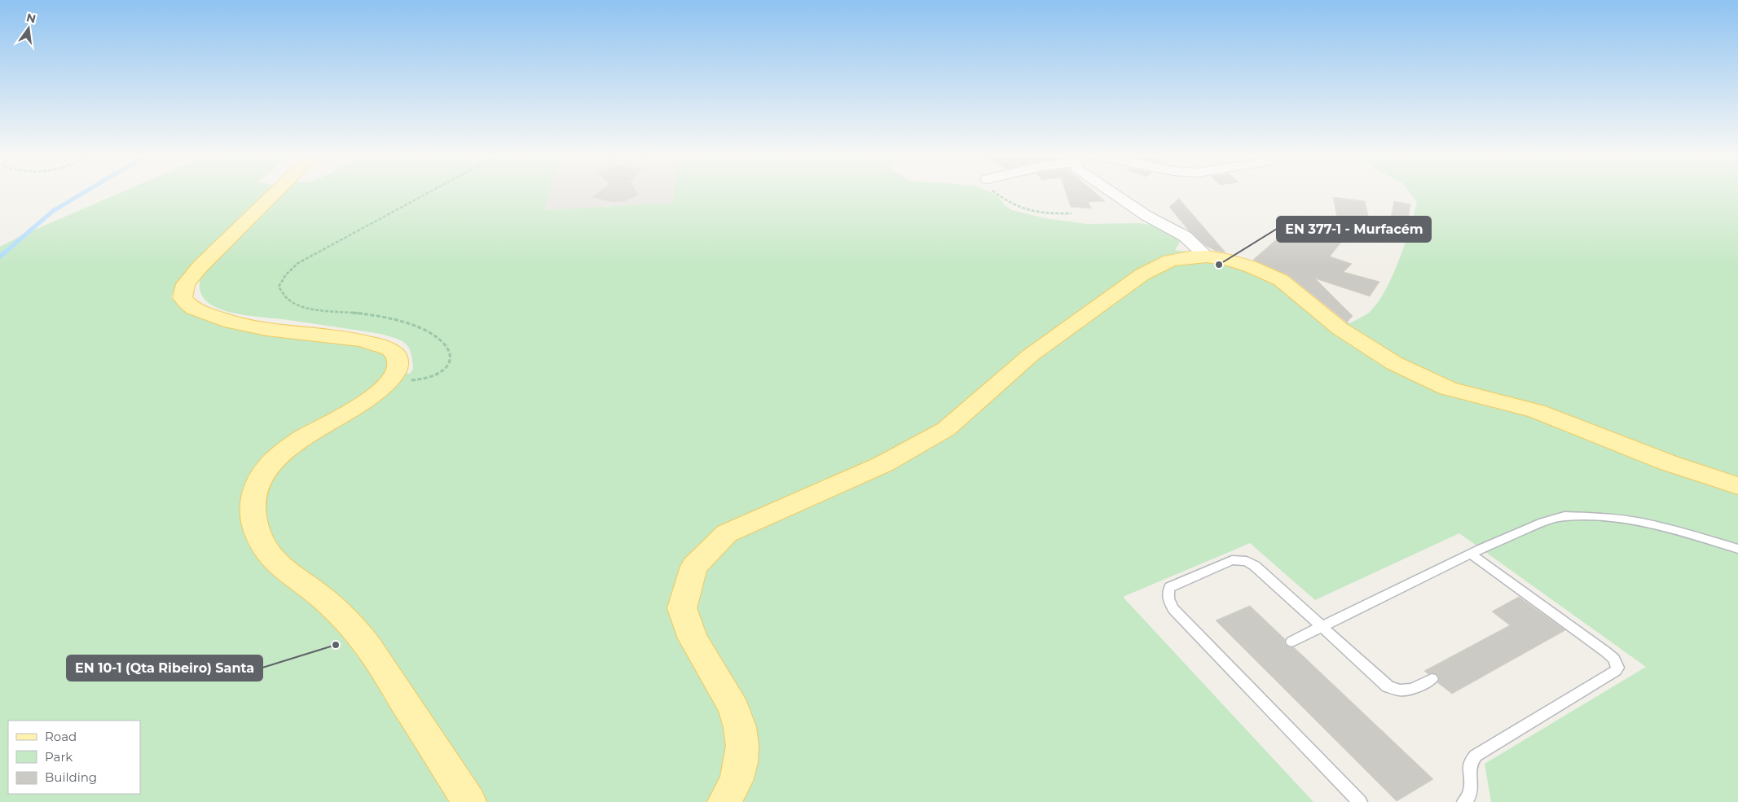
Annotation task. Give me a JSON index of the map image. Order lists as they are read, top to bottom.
{
  "places": ["EN 377-1 - Murfacém", "EN 10-1 (Qta Ribeiro) Santa"],
  "legend": ["Road", "Park", "Building"],
  "north": "top"
}
